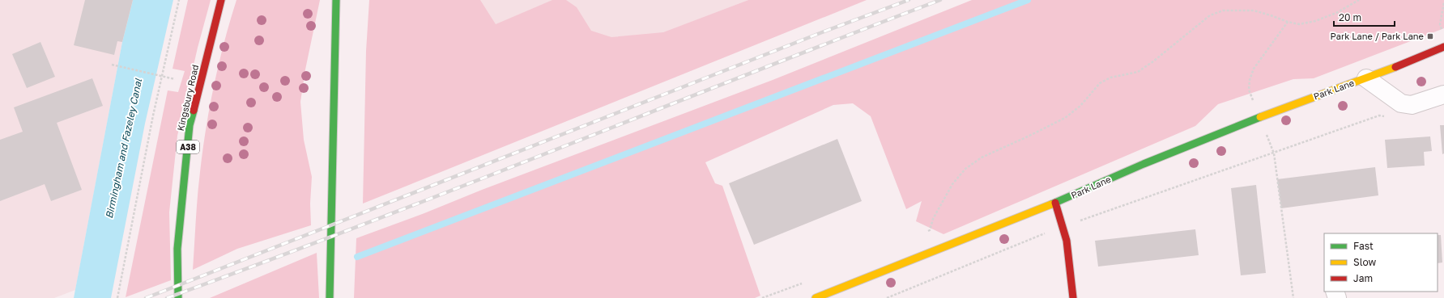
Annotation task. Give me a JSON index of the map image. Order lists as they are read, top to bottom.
{
  "streets": {
    "main road": ["Park Lane", "Kingsbury Road", "A38"]
  },
  "water": ["Birmingham and Fazeley Canal"],
  "places": {
    "transit": ["Park Lane / Park Lane"]
  },
  "legend": ["Fast", "Slow", "Jam"],
  "scale_bar": "20 m"
}
